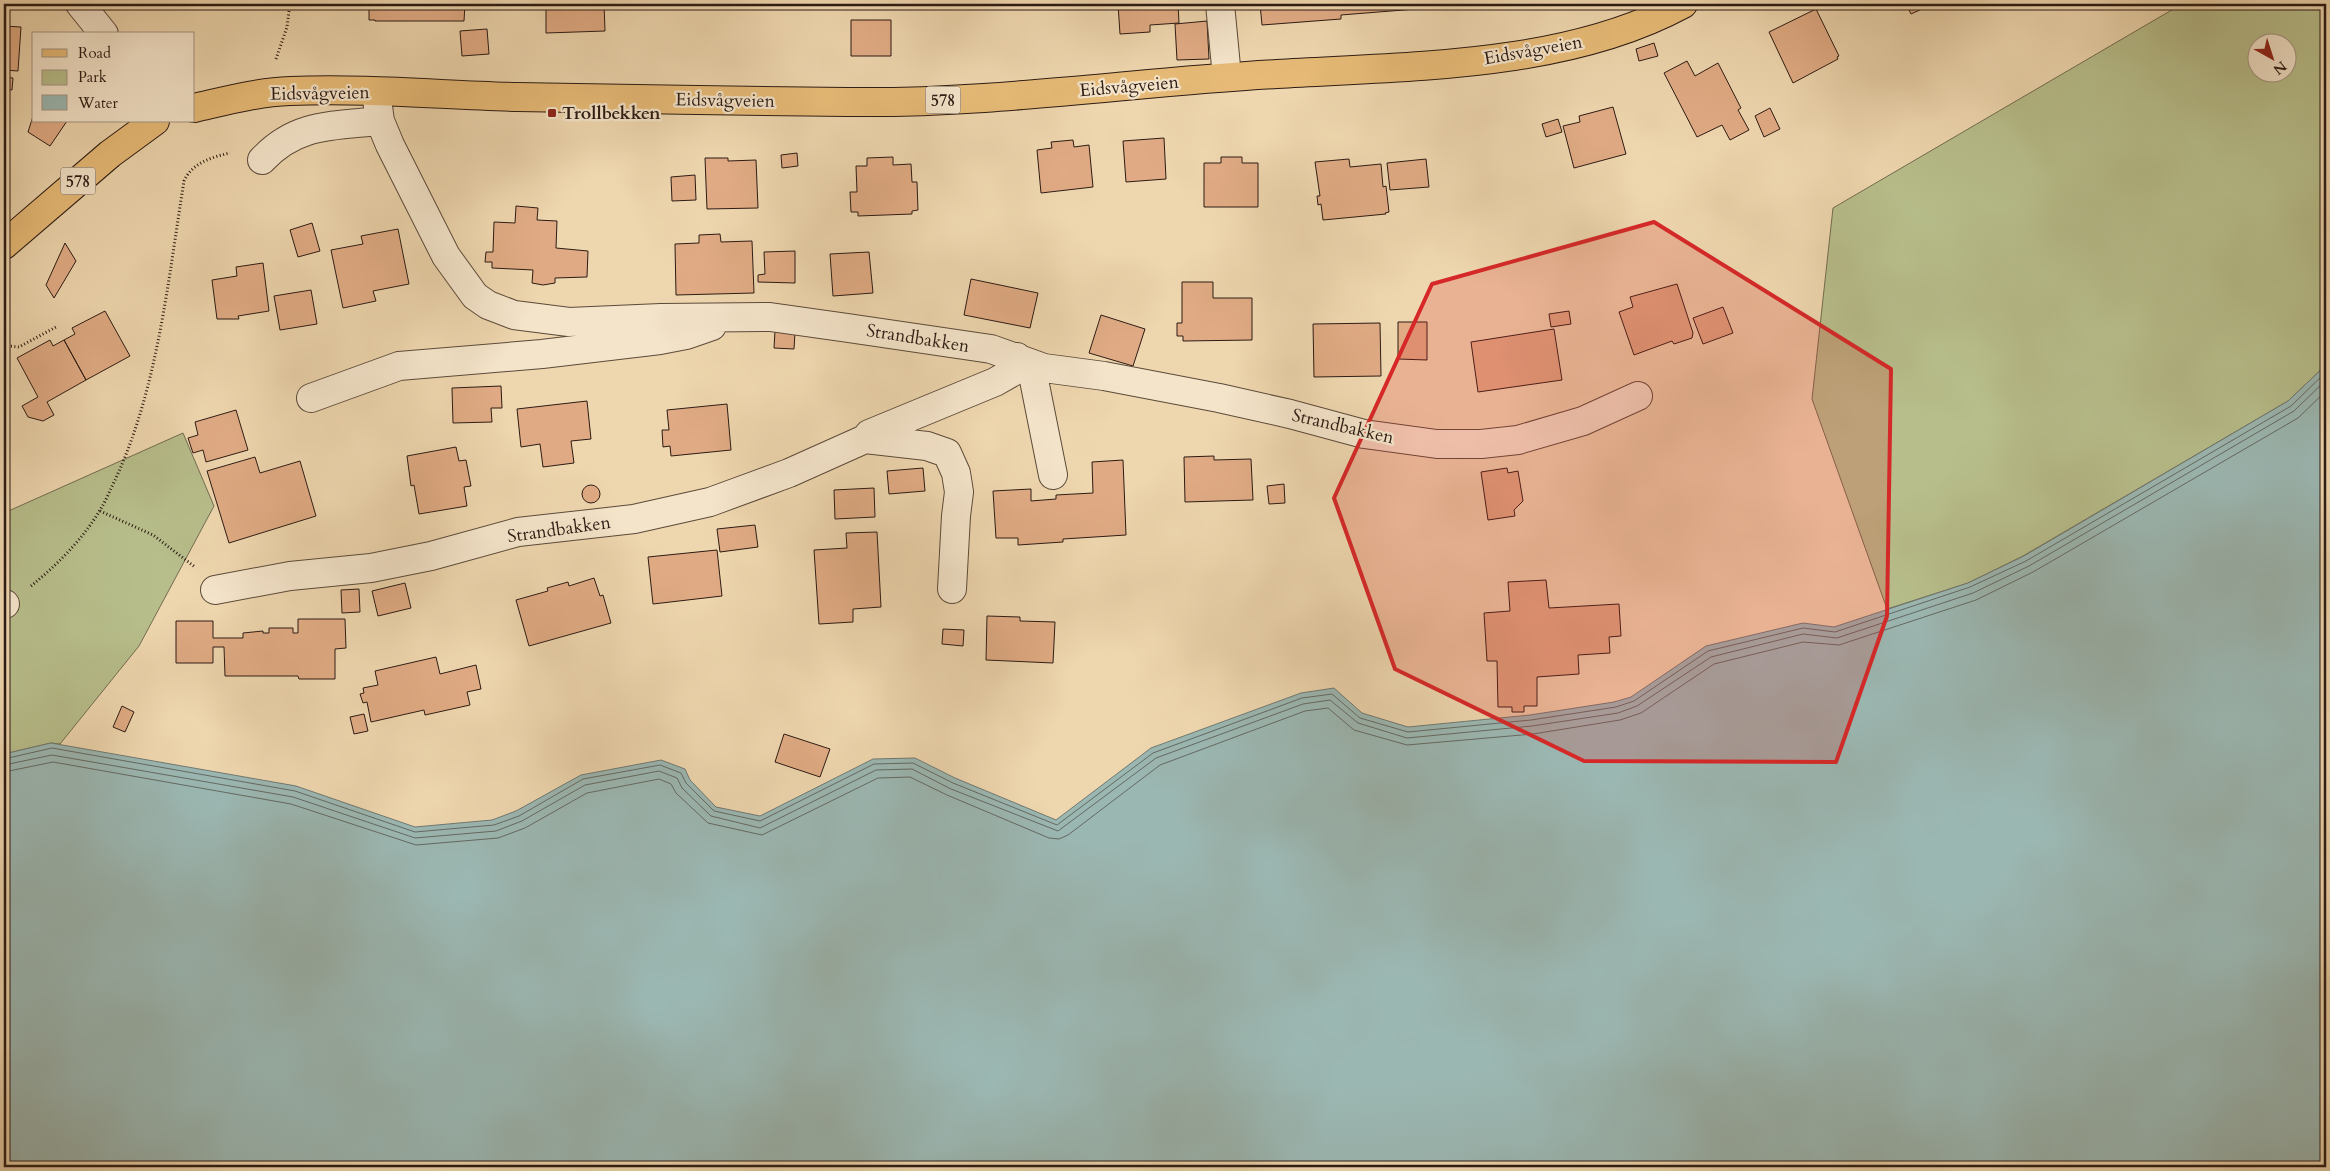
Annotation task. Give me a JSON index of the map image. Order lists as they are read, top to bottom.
{
  "streets": {
    "main road": ["Eidsvågveien", "578"],
    "street": ["Strandbakken"]
  },
  "crossings": [
    ["Eidsvågveien", "Strandbakken"]
  ],
  "places": {
    "transit": ["Trollbekken"]
  },
  "legend": ["Road", "Park", "Water"],
  "north": "bottom right"
}
